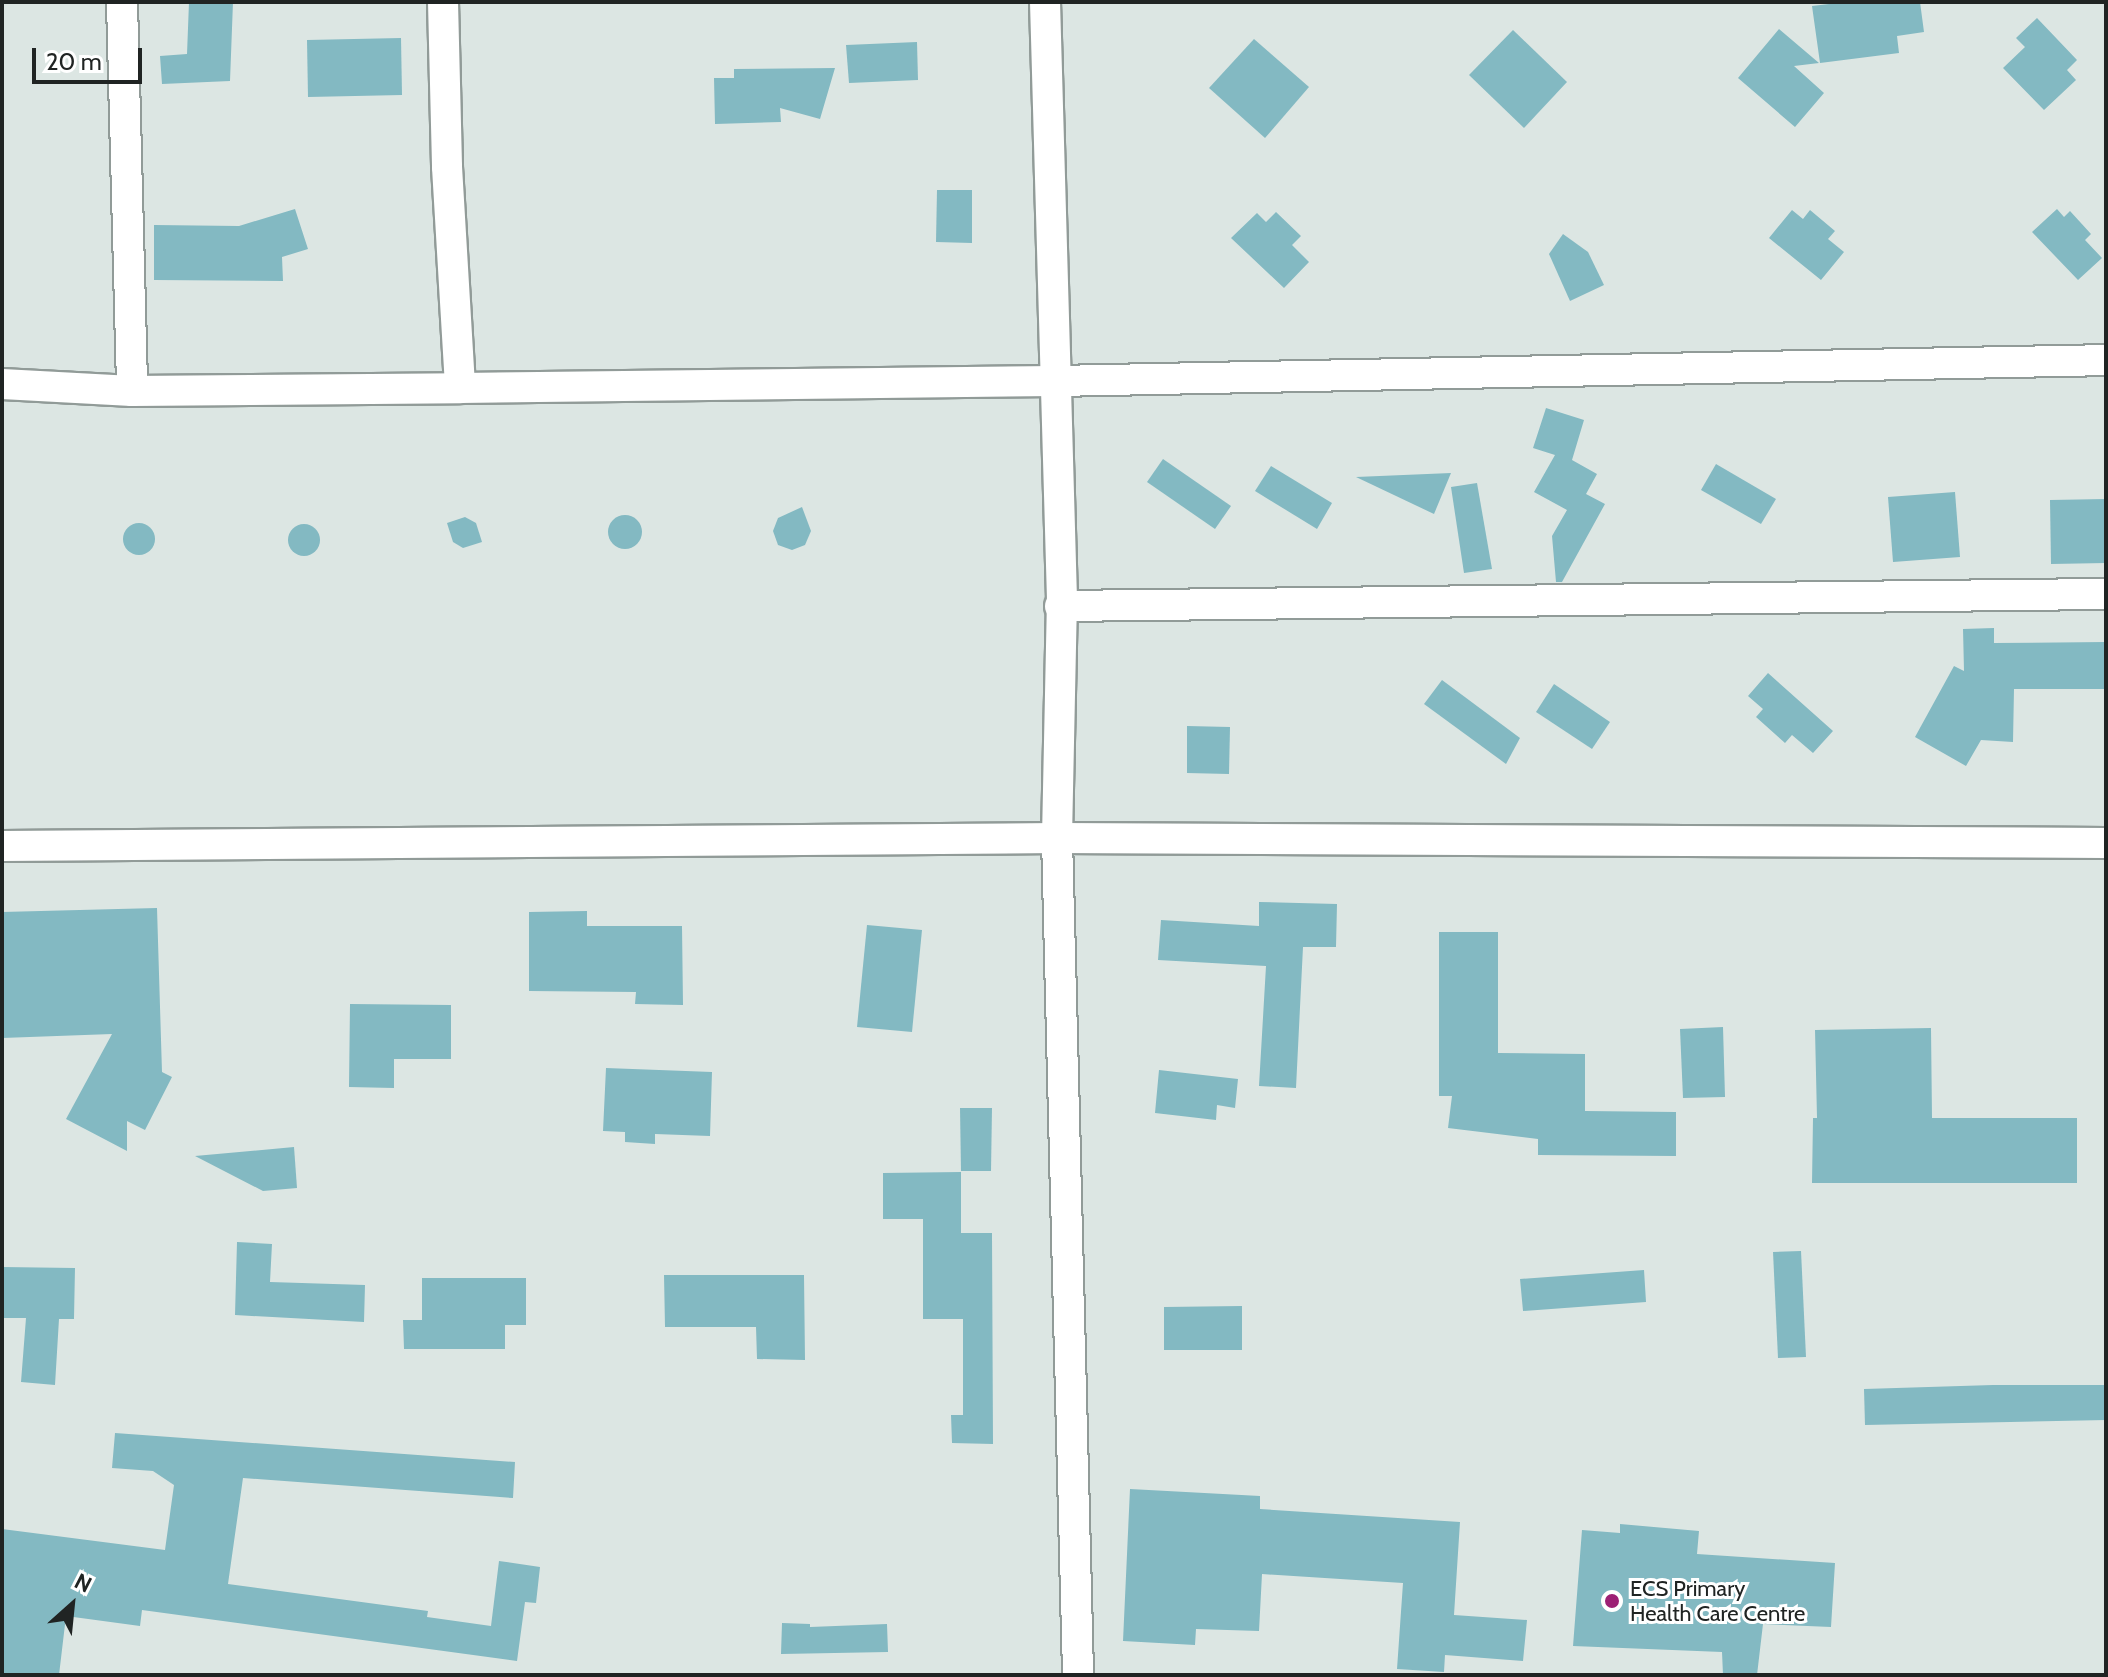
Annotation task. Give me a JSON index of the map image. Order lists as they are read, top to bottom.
{
  "places": ["ECS Primary Health Care Centre"],
  "scale_bar": "20 m",
  "north": "top right"
}
